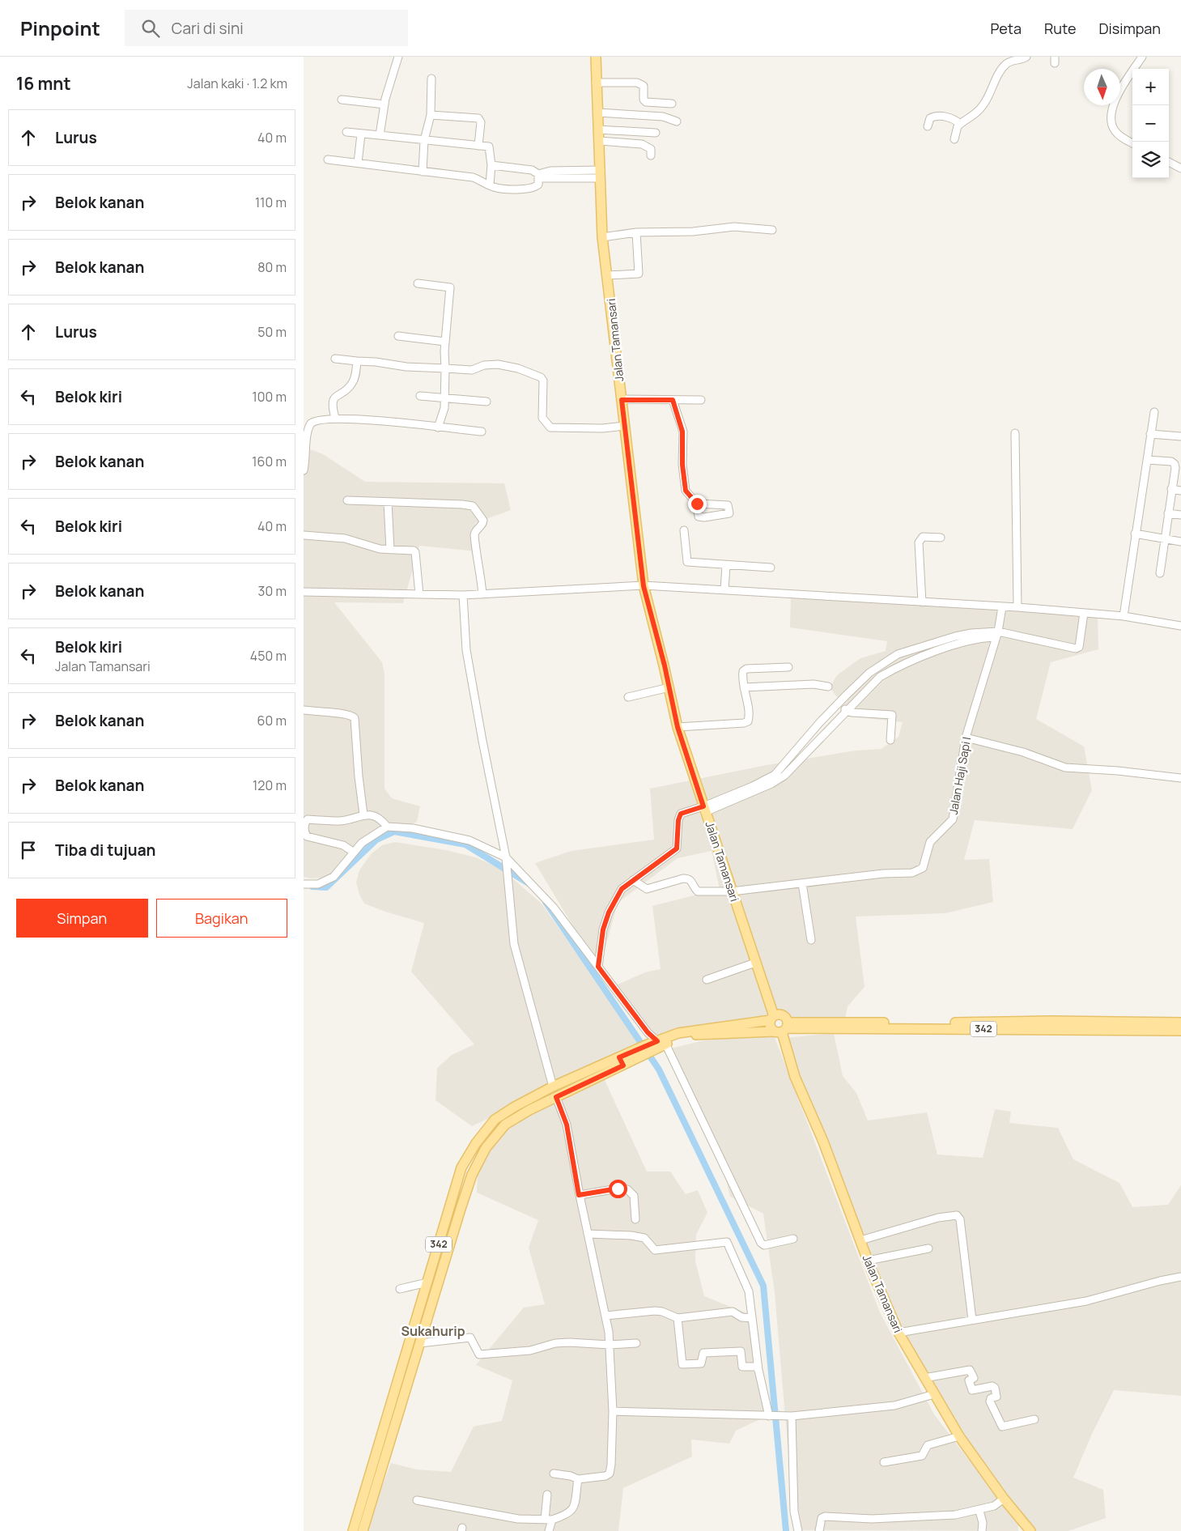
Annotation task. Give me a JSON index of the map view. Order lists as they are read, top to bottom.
{
  "streets": {
    "main road": ["Jalan Tamansari", "342"],
    "street": ["Jalan Haji Sapi I"]
  },
  "crossings": [
    ["Jalan Tamansari", "Jalan Haji Sapi I"],
    ["Jalan Tamansari", "342"]
  ],
  "districts": ["Sukahurip"],
  "north": "bottom",
  "page": {
    "header": "Pinpoint",
    "search": "Cari di sini",
    "nav": ["Peta", "Rute", "Disimpan"],
    "heading": ["16 mnt", "Jalan kaki · 1.2 km"],
    "map_buttons": ["+", "−"],
    "list": [
      ["Lurus", "40 m"],
      ["Belok kanan", "110 m"],
      ["Belok kanan", "80 m"],
      ["Lurus", "50 m"],
      ["Belok kiri", "100 m"],
      ["Belok kanan", "160 m"],
      ["Belok kiri", "40 m"],
      ["Belok kanan", "30 m"],
      ["Belok kiri", "Jalan Tamansari", "450 m"],
      ["Belok kanan", "60 m"],
      ["Belok kanan", "120 m"],
      "Tiba di tujuan"
    ],
    "buttons": ["Simpan", "Bagikan"]
  }
}
